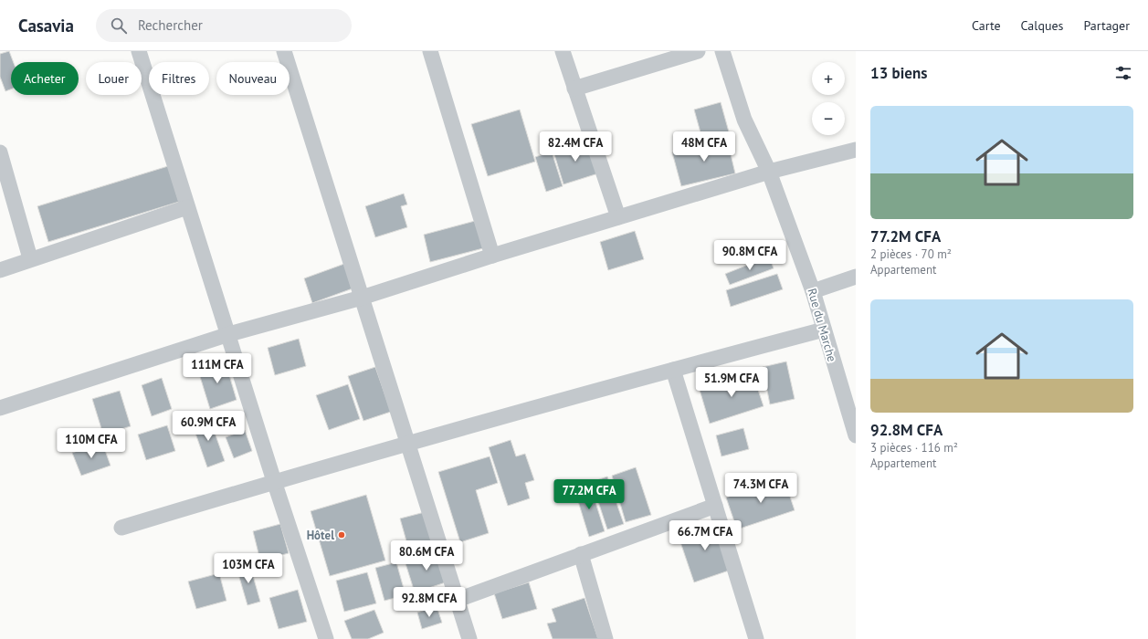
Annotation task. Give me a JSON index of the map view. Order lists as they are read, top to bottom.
{
  "streets": {
    "street": ["Rue du Marche"]
  },
  "places": ["Hôtel"],
  "page": {
    "header": "Casavia",
    "search": "Rechercher",
    "nav": ["Carte", "Calques", "Partager"],
    "heading": "13 biens",
    "map_buttons": ["+", "−"],
    "chip": [
      "Acheter",
      "Louer",
      "Filtres",
      "Nouveau"
    ],
    "list": [
      {
        "name": "77.2M CFA",
        "note": "2 pièces · 70 m² · Appartement"
      },
      {
        "name": "92.8M CFA",
        "note": "3 pièces · 116 m² · Appartement"
      }
    ],
    "price": [
      "82.4M CFA",
      "48M CFA",
      "90.8M CFA",
      "111M CFA",
      "51.9M CFA",
      "60.9M CFA",
      "110M CFA",
      "74.3M CFA",
      "77.2M CFA",
      "66.7M CFA",
      "80.6M CFA",
      "103M CFA",
      "92.8M CFA"
    ]
  }
}
